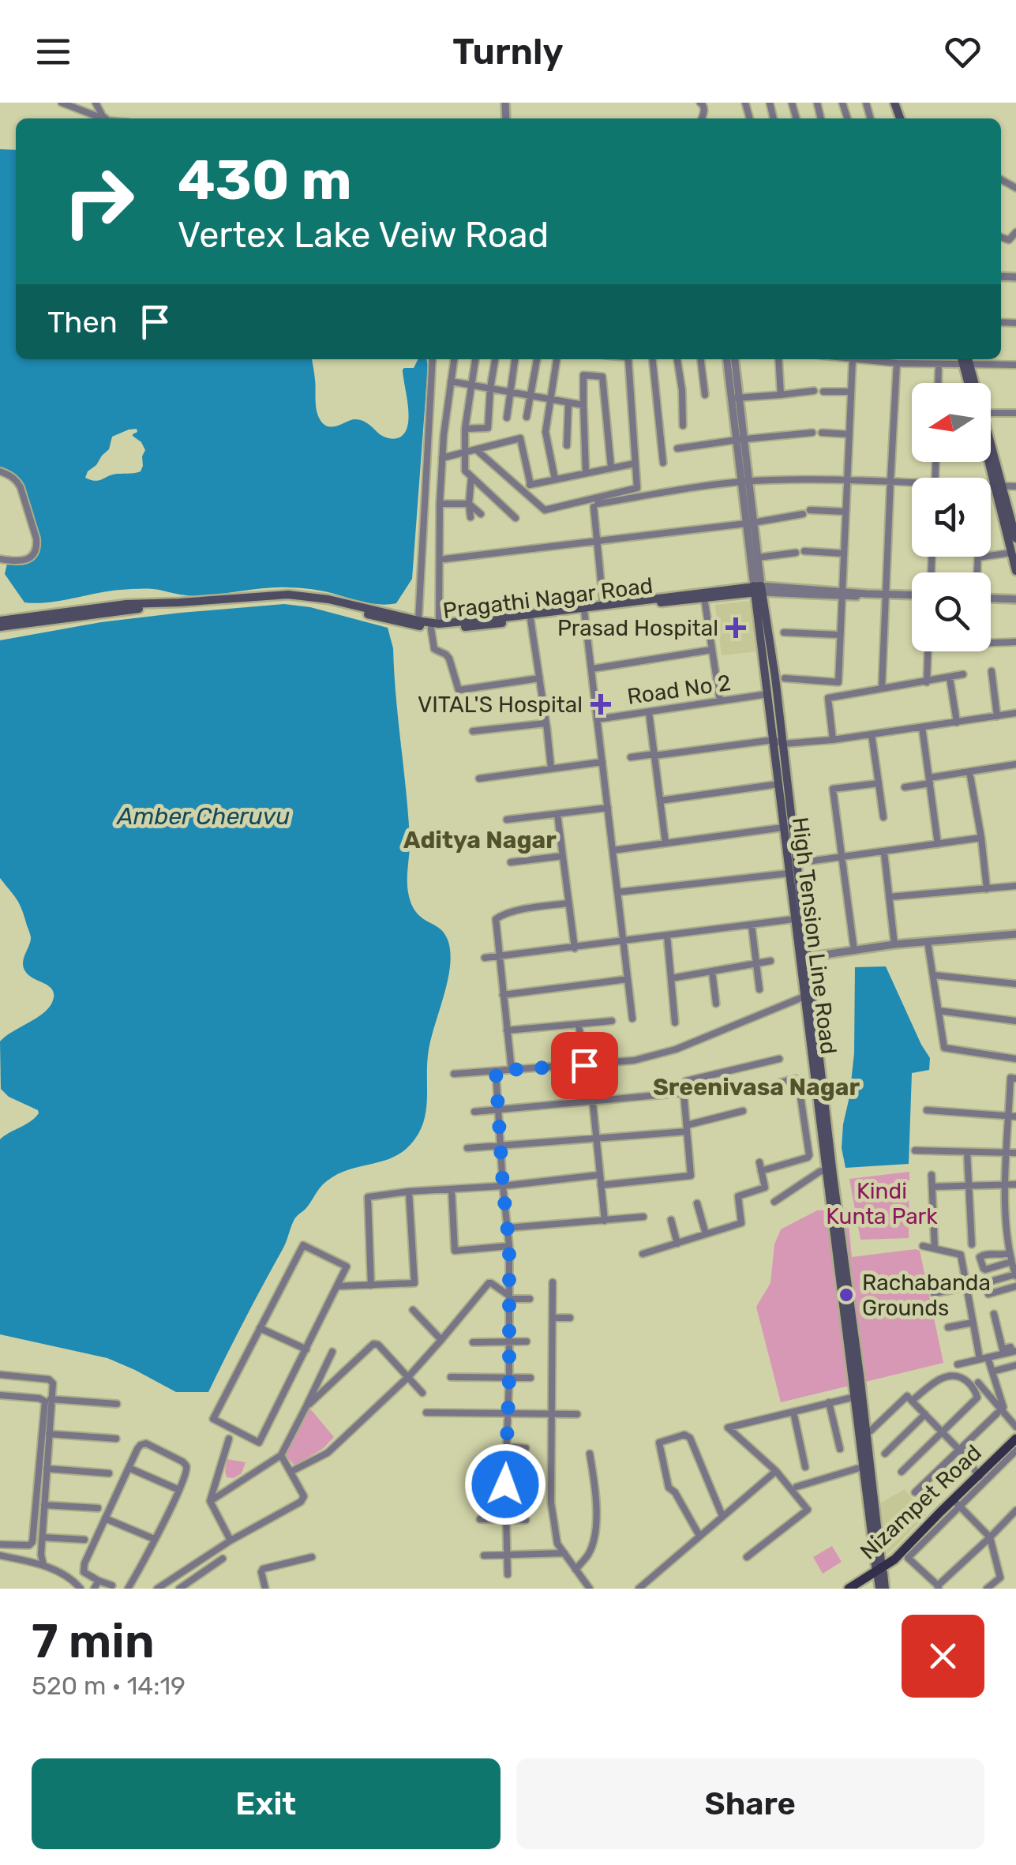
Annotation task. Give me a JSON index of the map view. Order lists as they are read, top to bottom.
{
  "streets": {
    "main road": ["Pragathi Nagar Road", "High Tension Line Road", "Nizampet Road"],
    "street": ["Road No 2"]
  },
  "crossings": [
    ["Pragathi Nagar Road", "High Tension Line Road"],
    ["Road No 2", "High Tension Line Road"],
    ["High Tension Line Road", "Nizampet Road"]
  ],
  "districts": ["Aditya Nagar", "Sreenivasa Nagar"],
  "water": ["Amber Cheruvu"],
  "parks": ["Kindi Kunta Park"],
  "places": {
    "health": ["Prasad Hospital", "VITAL'S Hospital"],
    "other": ["Rachabanda Grounds"]
  },
  "north": "left",
  "page": {
    "header": "Turnly",
    "turn": ["430 m", "Vertex Lake Veiw Road"],
    "then": "Then",
    "heading": ["7 min", "520 m · 14:19"],
    "buttons": ["Exit", "Share"]
  }
}
